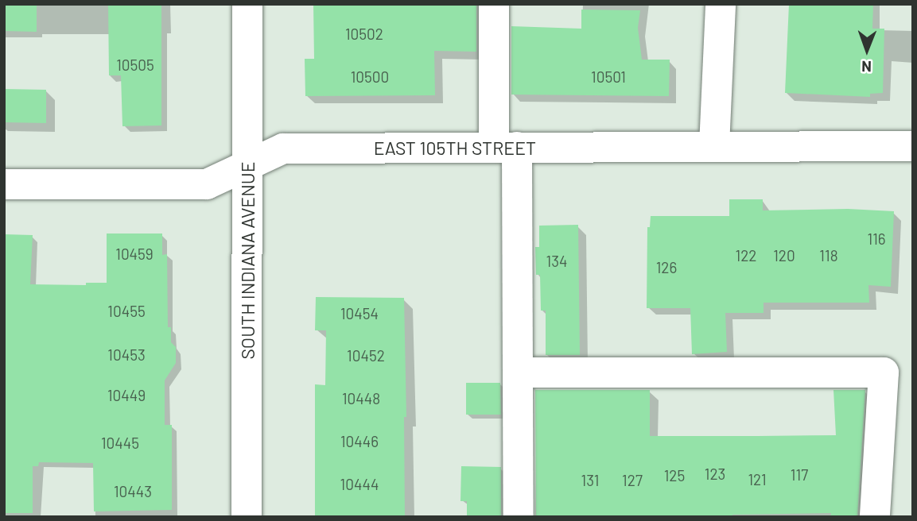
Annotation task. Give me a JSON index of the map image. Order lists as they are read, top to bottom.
{
  "streets": {
    "street": ["EAST 105TH STREET", "SOUTH INDIANA AVENUE"]
  },
  "crossings": [
    ["EAST 105TH STREET", "SOUTH INDIANA AVENUE"]
  ],
  "house_numbers": [
    "10502",
    "10505",
    "10500",
    "10501",
    "116",
    "10459",
    "122",
    "120",
    "118",
    "134",
    "126",
    "10455",
    "10454",
    "10453",
    "10452",
    "10449",
    "10448",
    "10446",
    "10445",
    "123",
    "117",
    "125",
    "121",
    "131",
    "127",
    "10444",
    "10443"
  ],
  "north": "bottom"
}
